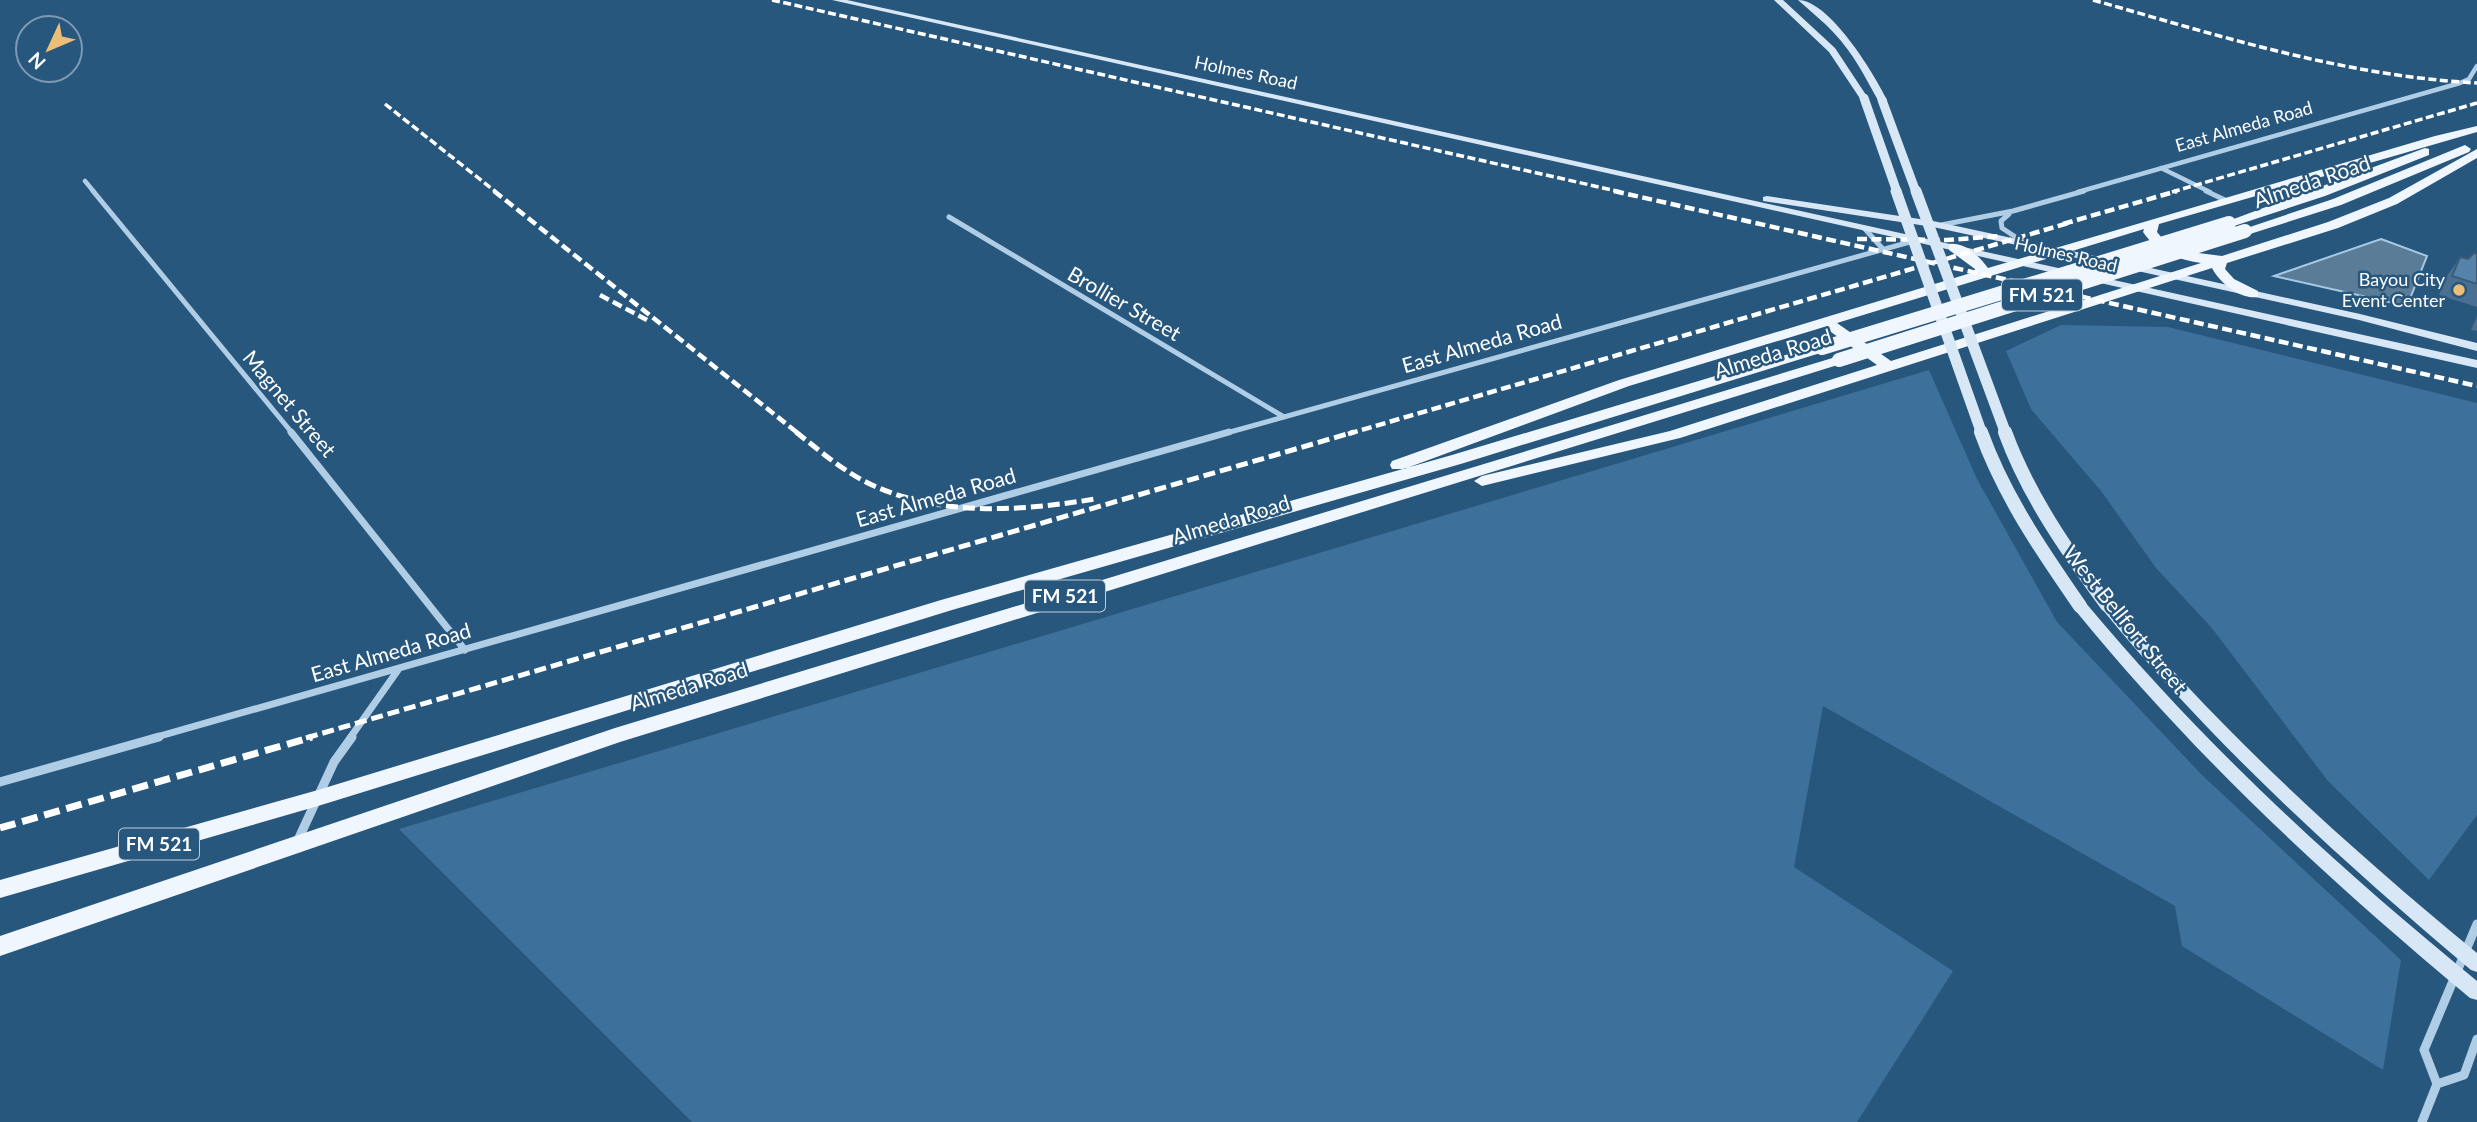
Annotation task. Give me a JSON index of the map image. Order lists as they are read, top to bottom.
{
  "streets": {
    "main road": [
      "Holmes Road",
      "Almeda Road",
      "FM 521",
      "West Bellfort Street"
    ],
    "street": ["East Almeda Road", "Brollier Street", "Magnet Street"]
  },
  "crossings": [
    ["Holmes Road", "East Almeda Road"],
    ["East Almeda Road", "Brollier Street"],
    ["East Almeda Road", "Magnet Street"]
  ],
  "places": ["Bayou City Event Center"],
  "north": "bottom left"
}
